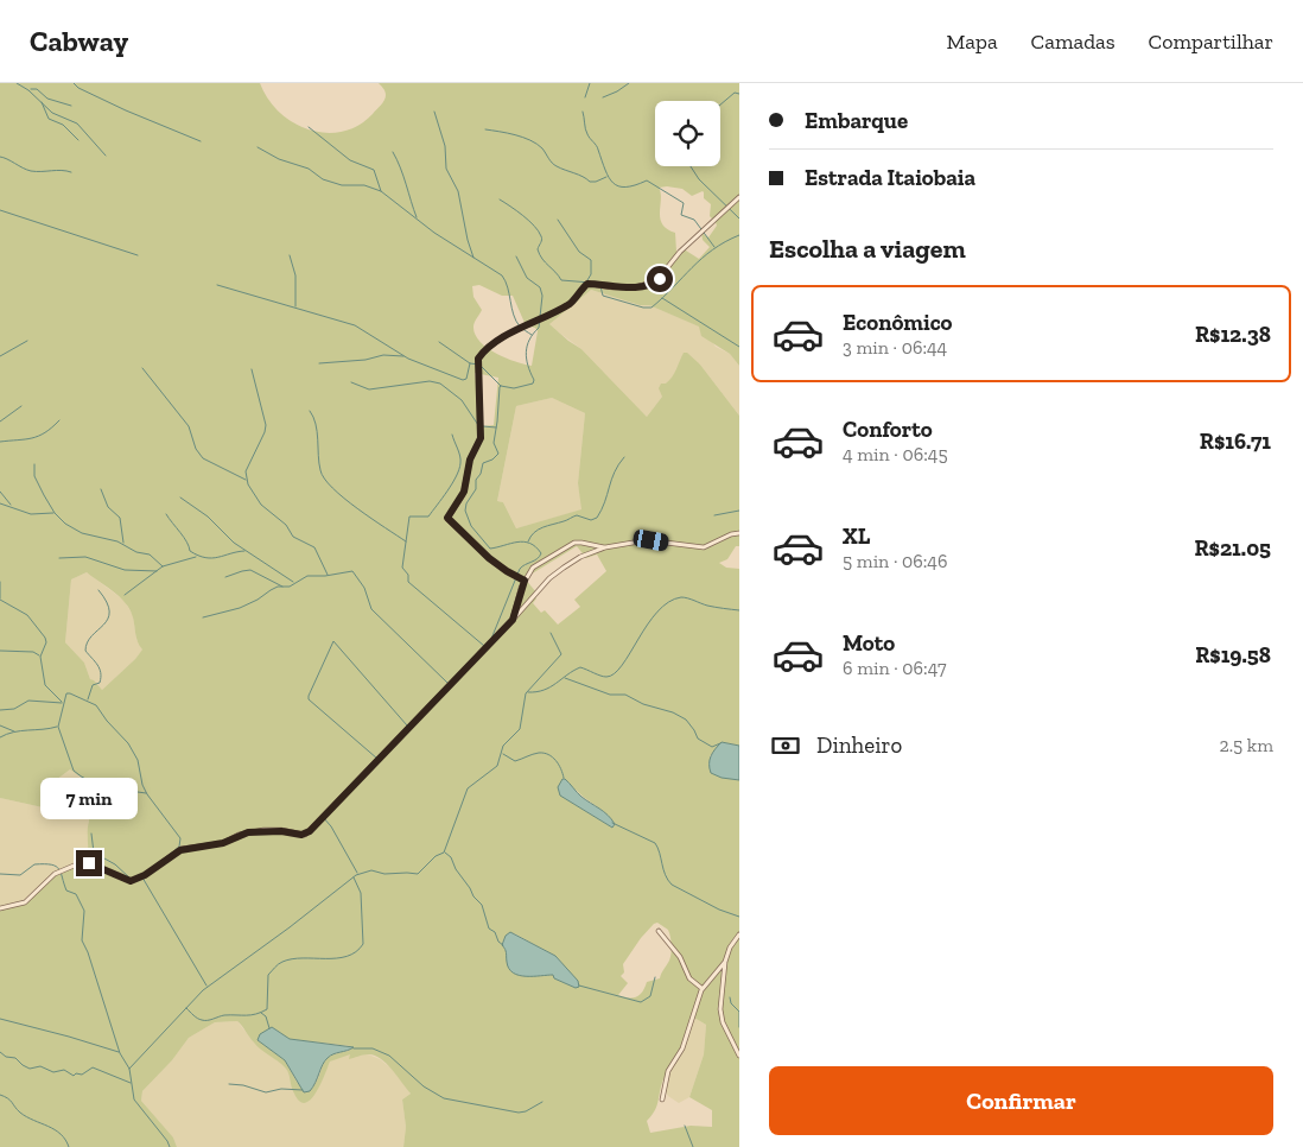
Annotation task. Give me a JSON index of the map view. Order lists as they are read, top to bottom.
{
  "page": {
    "header": "Cabway",
    "nav": ["Mapa", "Camadas", "Compartilhar"],
    "banner": ["Embarque", "Estrada Itaiobaia"],
    "heading": "Escolha a viagem",
    "list": [
      {
        "name": "Econômico",
        "note": "3 min · 06:44",
        "value": "R$12.38"
      },
      {
        "name": "Conforto",
        "note": "4 min · 06:45",
        "value": "R$16.71"
      },
      {
        "name": "XL",
        "note": "5 min · 06:46",
        "value": "R$21.05"
      },
      {
        "name": "Moto",
        "note": "6 min · 06:47",
        "value": "R$19.58"
      }
    ],
    "pay": ["Dinheiro", "2.5 km"],
    "bubble": "7 min",
    "buttons": "Confirmar"
  }
}
